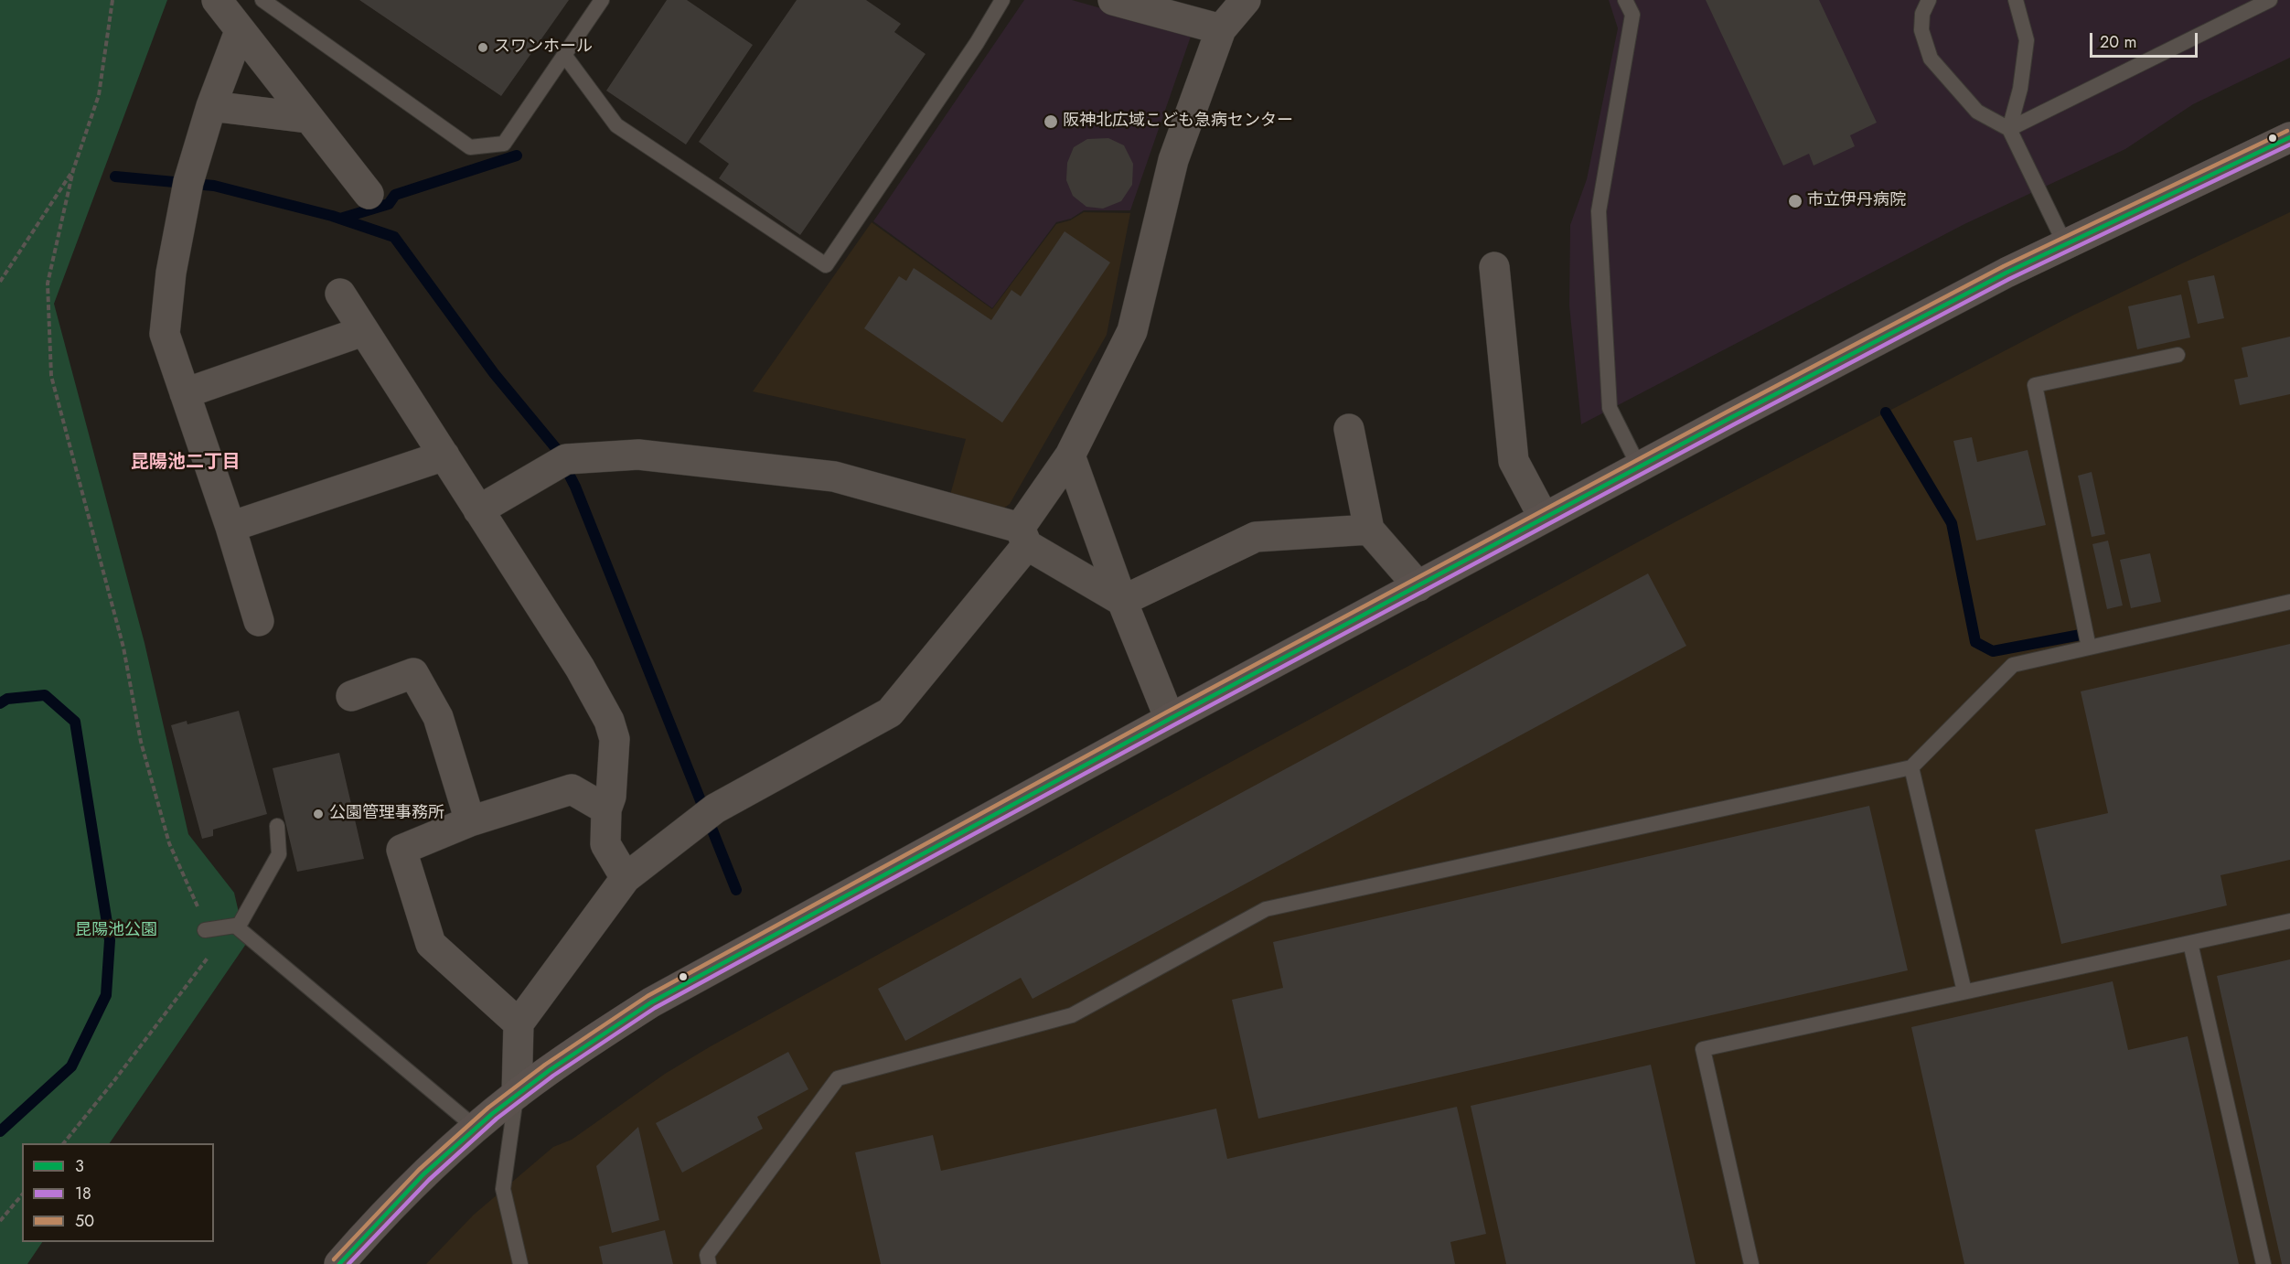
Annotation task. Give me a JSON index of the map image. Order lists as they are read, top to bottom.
{
  "districts": ["昆陽池二丁目"],
  "parks": ["昆陽池公園"],
  "places": [
    "スワンホール",
    "阪神北広域こども急病センター",
    "市立伊丹病院",
    "公園管理事務所"
  ],
  "lines": ["transit line 50", "transit line 3", "transit line 18"],
  "legend": ["3", "18", "50"],
  "scale_bar": "20 m"
}
